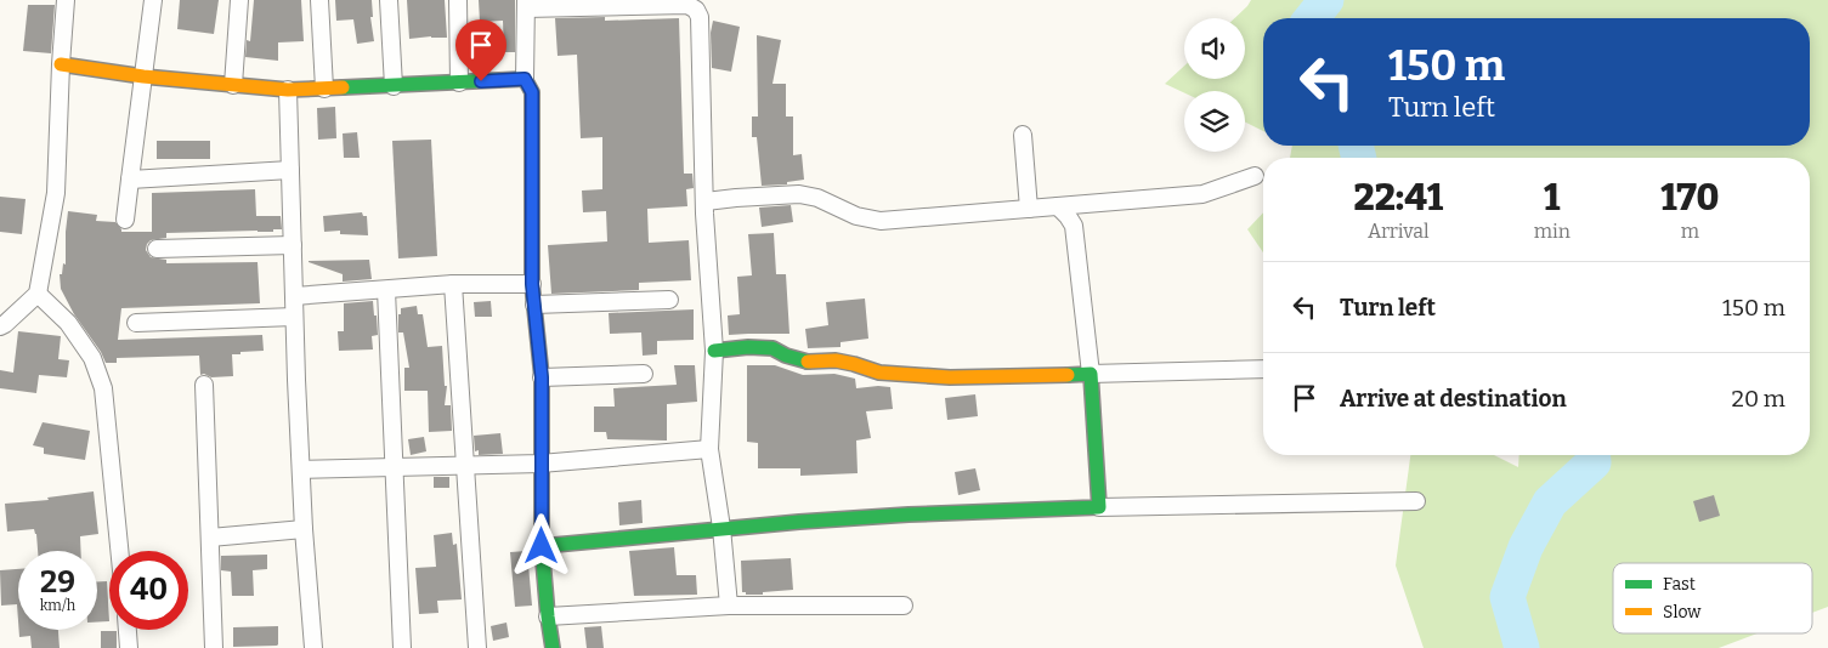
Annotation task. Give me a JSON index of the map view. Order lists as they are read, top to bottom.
{
  "legend": ["Fast", "Slow"],
  "page": {
    "turn": ["150 m", "Turn left"],
    "eta": [
      "22:41",
      "Arrival",
      "1",
      "min",
      "170",
      "m"
    ],
    "list": [
      {
        "name": "Turn left",
        "value": "150 m"
      },
      {
        "name": "Arrive at destination",
        "value": "20 m"
      }
    ],
    "speed": "29 km/h",
    "limit": "40"
  }
}
